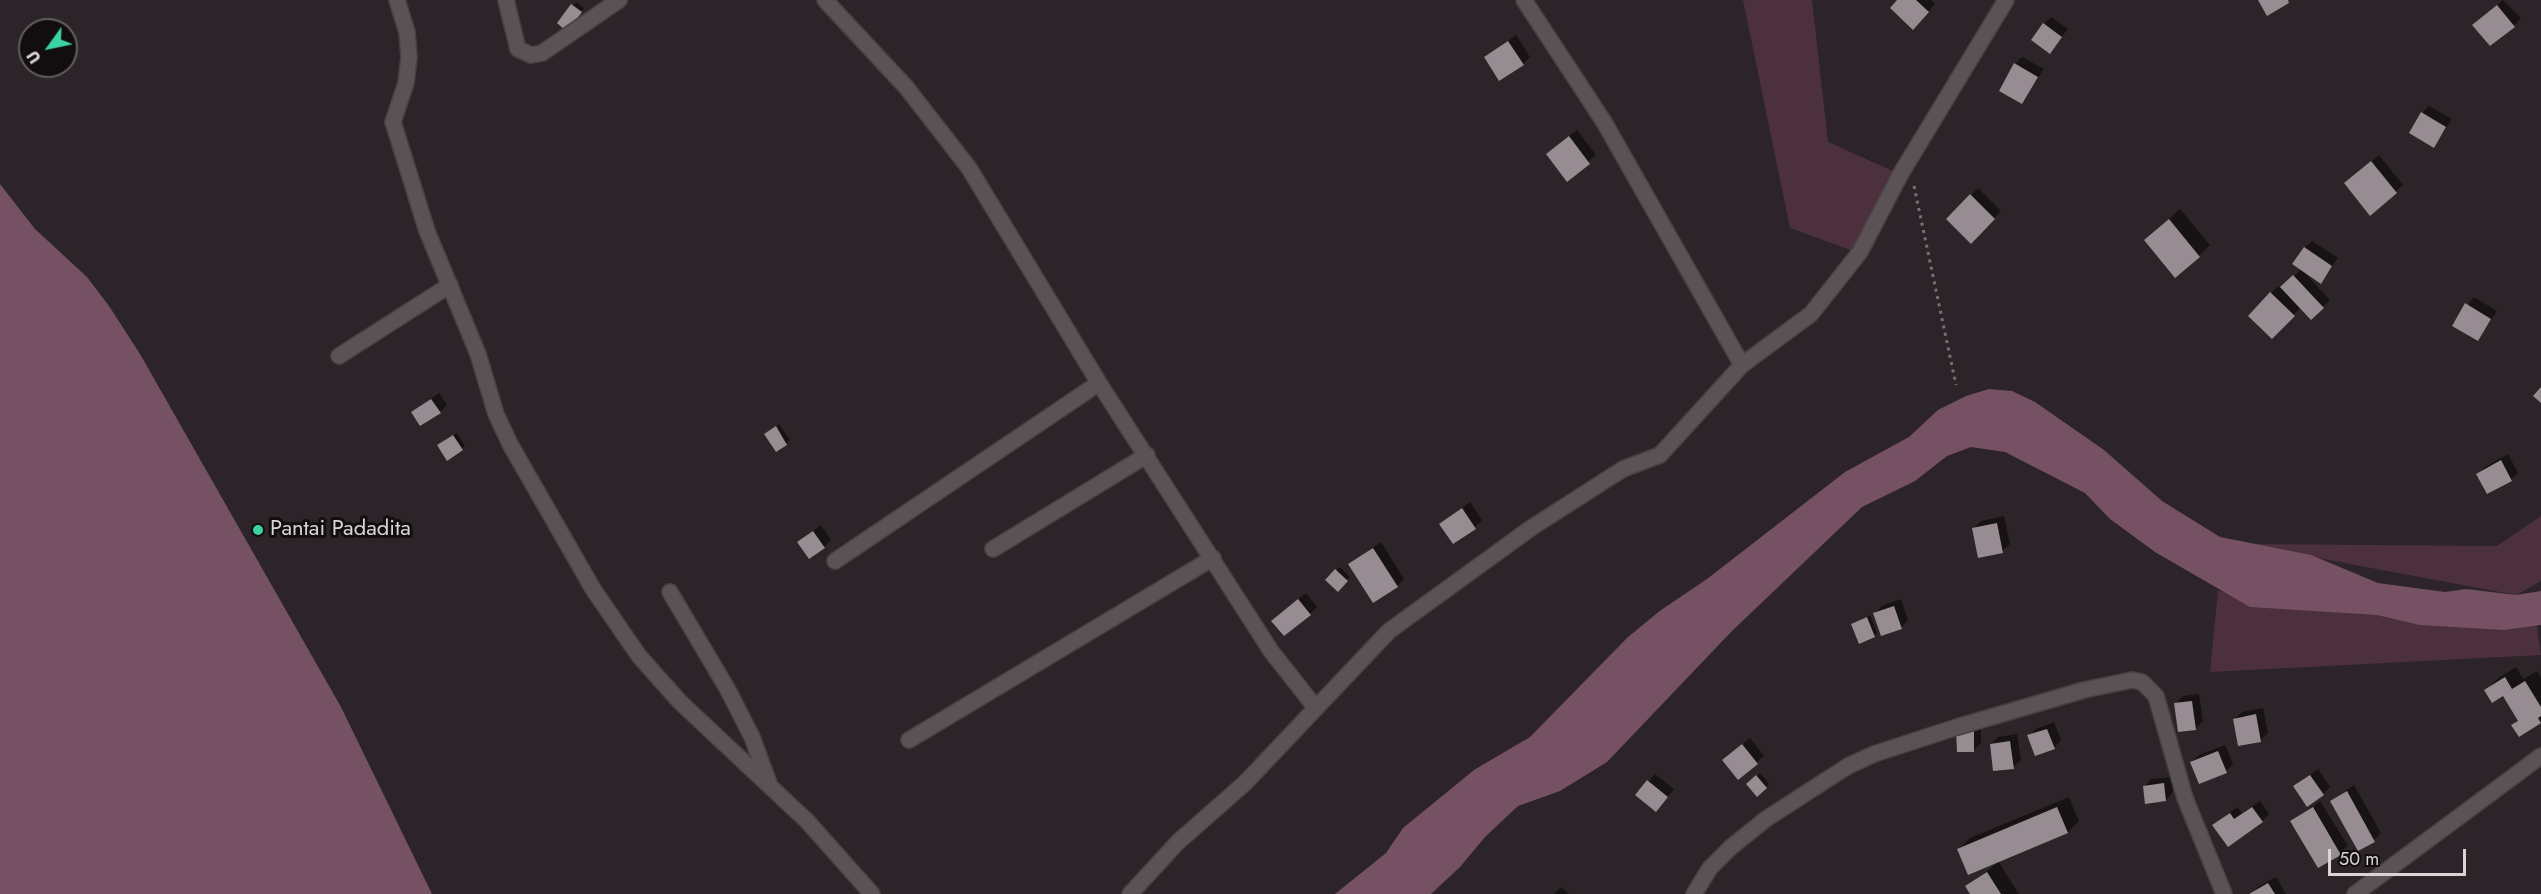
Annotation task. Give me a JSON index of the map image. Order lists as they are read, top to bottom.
{
  "places": ["Pantai Padadita"],
  "scale_bar": "50 m",
  "north": "bottom left"
}
